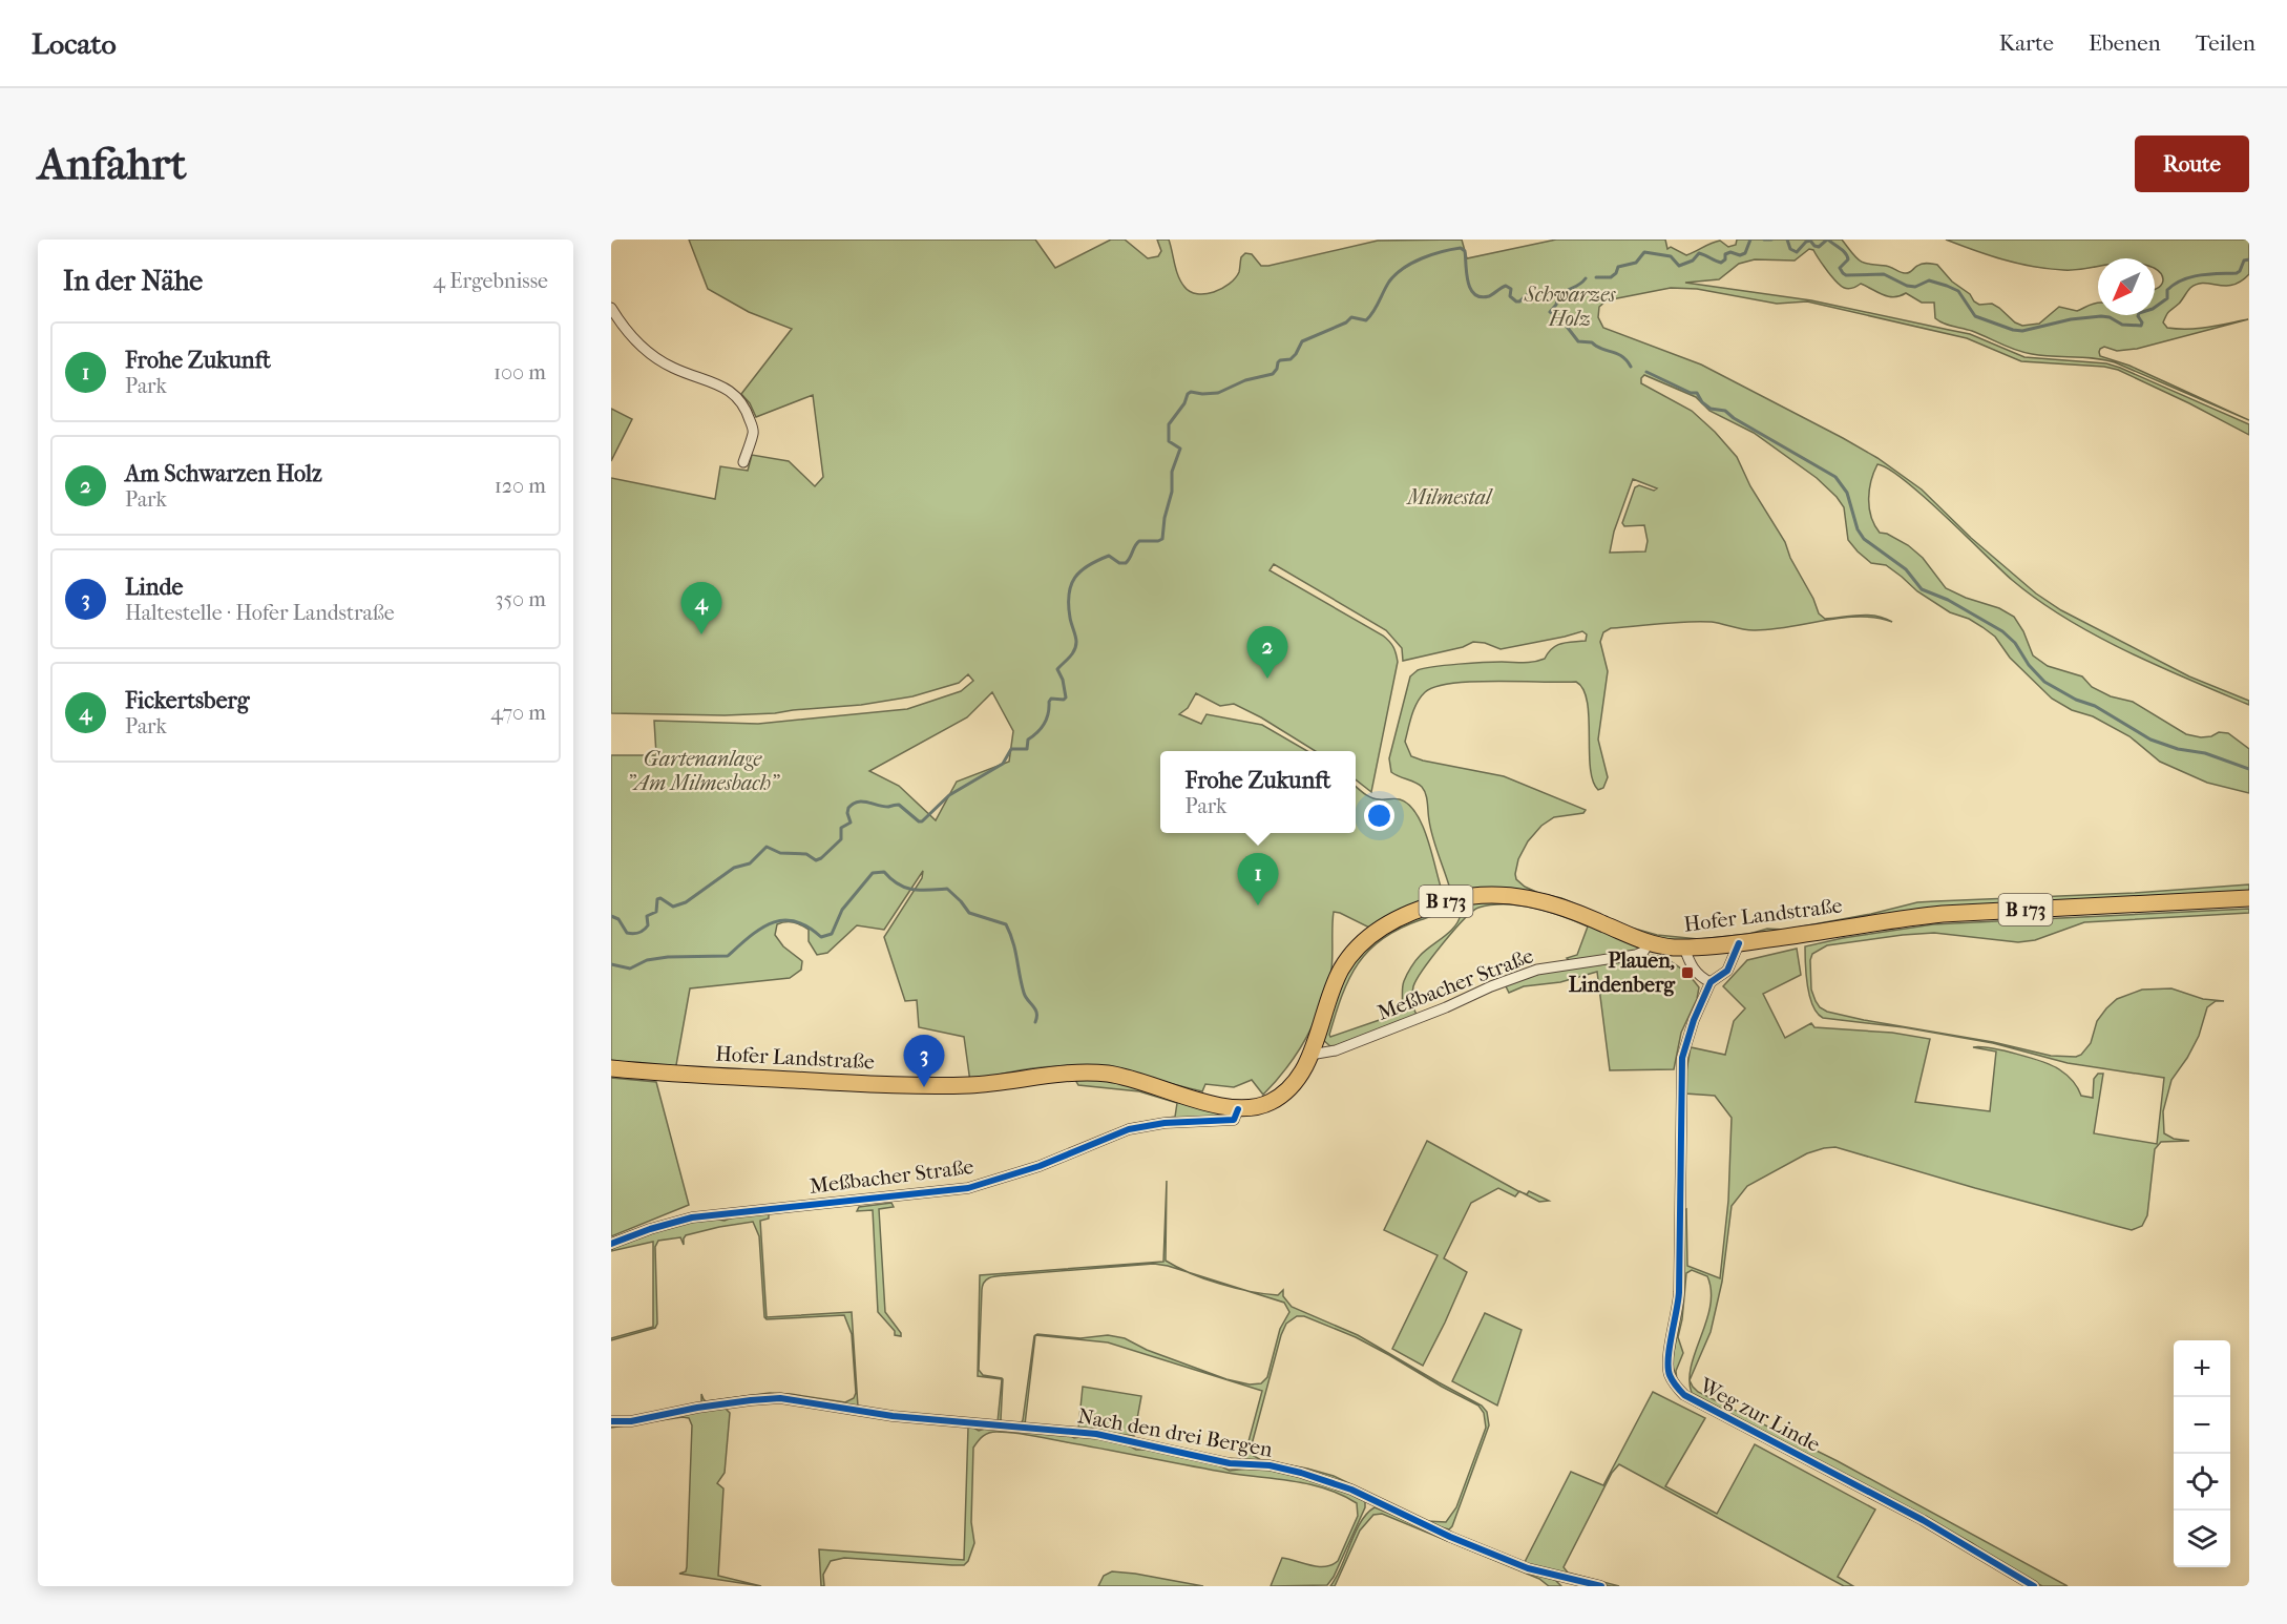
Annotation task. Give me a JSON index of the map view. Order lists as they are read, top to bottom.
{
  "streets": {
    "main road": ["B 173", "Hofer Landstraße"],
    "street": ["Meßbacher Straße", "Weg zur Linde", "Nach den drei Bergen"]
  },
  "crossings": [
    ["Hofer Landstraße", "Meßbacher Straße"],
    ["Hofer Landstraße", "Weg zur Linde"]
  ],
  "parks": ["Schwarzes Holz", "Milmestal", "Gartenanlage \"Am Milmesbach\""],
  "places": {
    "transit": ["Plauen, Lindenberg"]
  },
  "north": "bottom left",
  "page": {
    "header": "Locato",
    "nav": ["Karte", "Ebenen", "Teilen"],
    "buttons": "Route",
    "title": "Anfahrt",
    "heading": ["In der Nähe", "4 Ergebnisse"],
    "list": [
      {
        "mark": "1",
        "name": "Frohe Zukunft",
        "note": "Park",
        "value": "100 m"
      },
      {
        "mark": "2",
        "name": "Am Schwarzen Holz",
        "note": "Park",
        "value": "120 m"
      },
      {
        "mark": "3",
        "name": "Linde",
        "note": "Haltestelle · Hofer Landstraße",
        "value": "350 m"
      },
      {
        "mark": "4",
        "name": "Fickertsberg",
        "note": "Park",
        "value": "470 m"
      }
    ],
    "pins": [
      "4",
      "2",
      "1",
      "3"
    ],
    "popup": ["Frohe Zukunft", "Park"],
    "map_buttons": ["+", "−"]
  }
}
